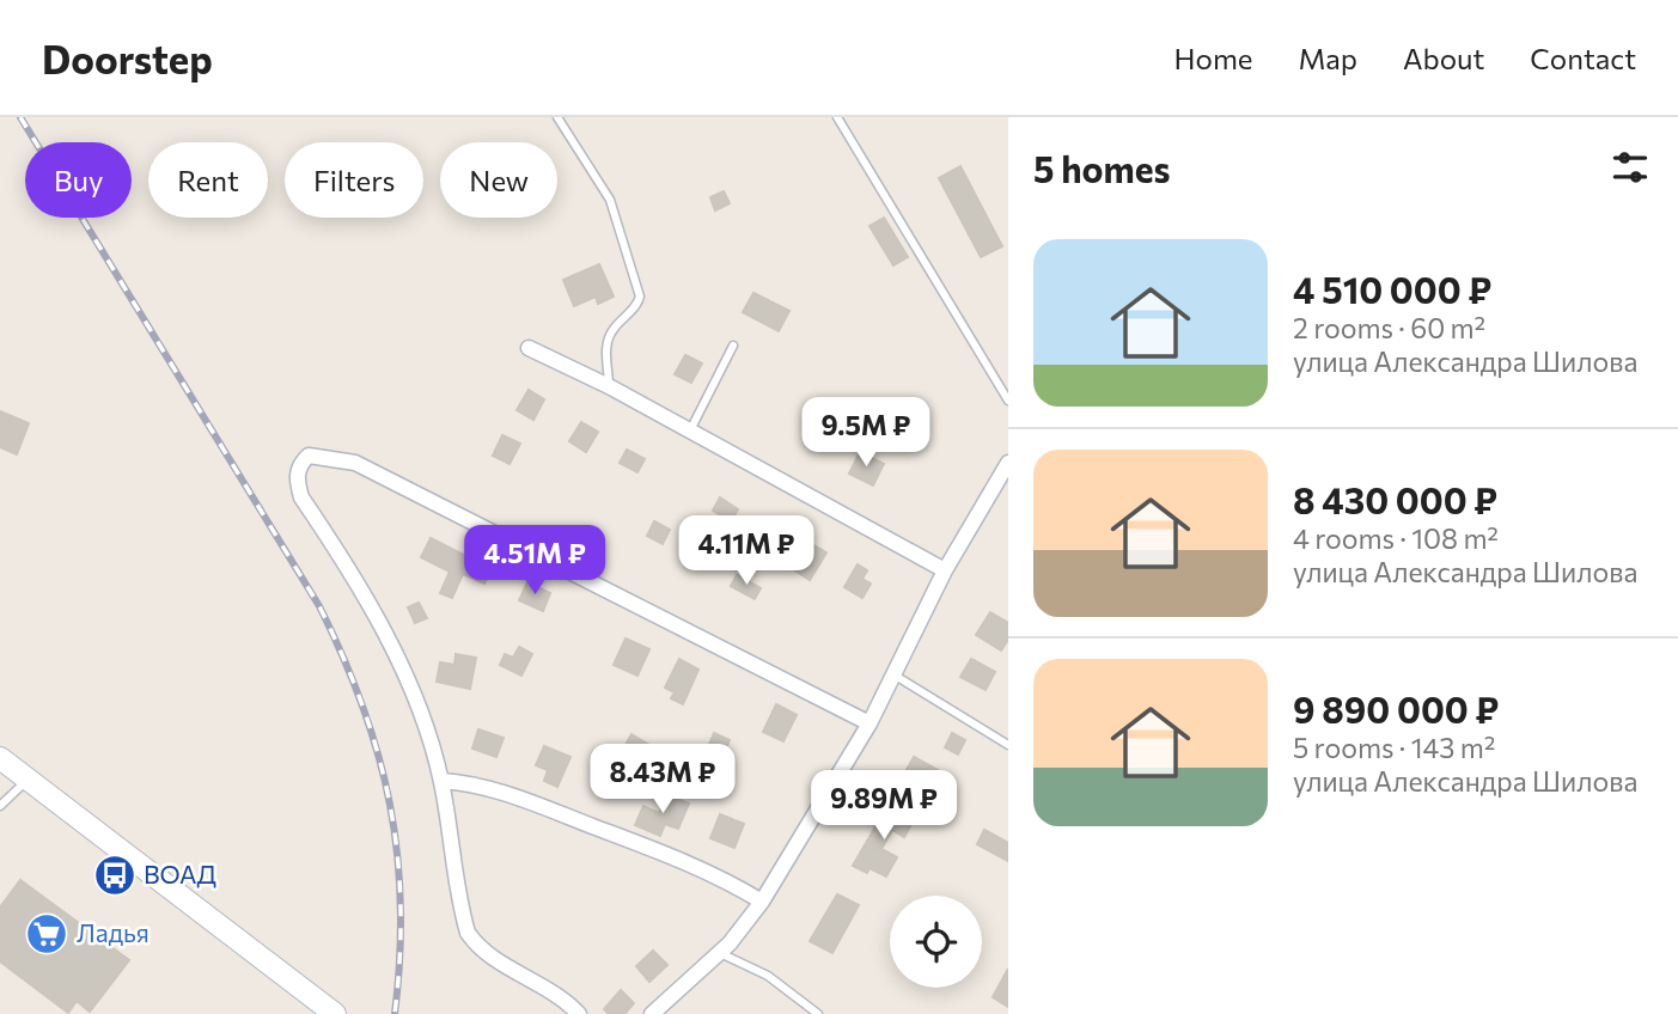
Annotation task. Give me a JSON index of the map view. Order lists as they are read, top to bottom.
{
  "places": {
    "bus stop": ["ВОАД"],
    "supermarket": ["Ладья"]
  },
  "page": {
    "header": "Doorstep",
    "nav": [
      "Home",
      "Map",
      "About",
      "Contact"
    ],
    "heading": "5 homes",
    "chip": [
      "Buy",
      "Rent",
      "Filters",
      "New"
    ],
    "list": [
      {
        "name": "4 510 000 ₽",
        "note": "2 rooms · 60 m² · улица Александра Шилова"
      },
      {
        "name": "8 430 000 ₽",
        "note": "4 rooms · 108 m² · улица Александра Шилова"
      },
      {
        "name": "9 890 000 ₽",
        "note": "5 rooms · 143 m² · улица Александра Шилова"
      }
    ],
    "price": [
      "9.5M ₽",
      "4.11M ₽",
      "4.51M ₽",
      "8.43M ₽",
      "9.89M ₽"
    ]
  }
}
